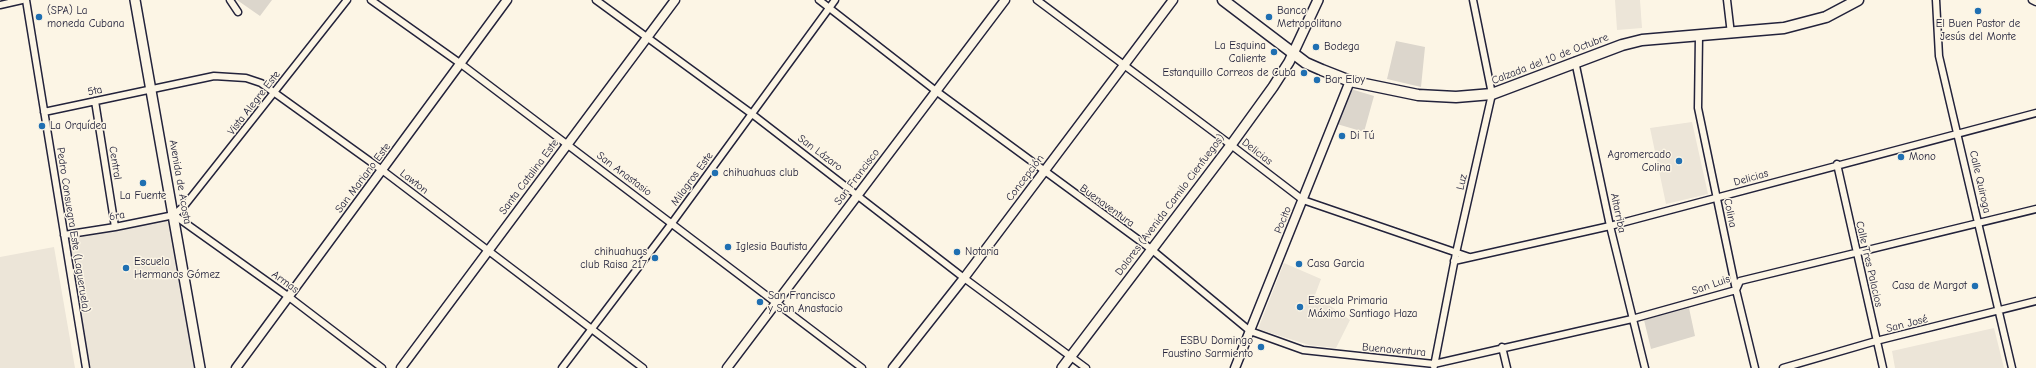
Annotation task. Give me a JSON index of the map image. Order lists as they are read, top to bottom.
{
  "streets": {
    "main road": ["Calzada del 10 de Octubre", "Avenida de Acosta", "Dolores (Avenida Camilo Cienfuegos)"],
    "street": [
      "5ta",
      "Vista Alegre Este",
      "Delicias",
      "San Lázaro",
      "Central",
      "San Anastasio",
      "Santa Catalina Este",
      "San Francisco",
      "San Mariano Este",
      "Concepción",
      "Milagros Este",
      "Lawton",
      "Luz",
      "Calle Quiroga",
      "Buenaventura",
      "Altarriba",
      "Colina",
      "6ra",
      "Pocito",
      "Pedro Consuegra Este (Lagueruela)",
      "Calle Tres Palacios",
      "Armas",
      "San Luis",
      "San José"
    ]
  },
  "crossings": [
    ["Calzada del 10 de Octubre", "Luz"],
    ["Calzada del 10 de Octubre", "Dolores (Avenida Camilo Cienfuegos)"],
    ["Calzada del 10 de Octubre", "Altarriba"],
    ["Calzada del 10 de Octubre", "Colina"],
    ["Calzada del 10 de Octubre", "Pocito"],
    ["5ta", "Central"],
    ["5ta", "Avenida de Acosta"],
    ["5ta", "Lawton"],
    ["5ta", "Pedro Consuegra Este (Lagueruela)"],
    ["Vista Alegre Este", "Avenida de Acosta"],
    ["Vista Alegre Este", "Lawton"],
    ["Vista Alegre Este", "6ra"],
    ["Vista Alegre Este", "Armas"],
    ["Delicias", "Concepción"],
    ["Delicias", "Luz"],
    ["Delicias", "Calle Quiroga"],
    ["Delicias", "Dolores (Avenida Camilo Cienfuegos)"],
    ["Delicias", "Altarriba"],
    ["Delicias", "Colina"],
    ["Delicias", "Pocito"],
    ["Delicias", "Calle Tres Palacios"],
    ["San Lázaro", "Santa Catalina Este"],
    ["San Lázaro", "San Francisco"],
    ["San Lázaro", "Concepción"],
    ["San Lázaro", "Milagros Este"],
    ["San Lázaro", "Dolores (Avenida Camilo Cienfuegos)"],
    ["Central", "6ra"],
    ["San Anastasio", "Santa Catalina Este"],
    ["San Anastasio", "San Francisco"],
    ["San Anastasio", "San Mariano Este"],
    ["San Anastasio", "Milagros Este"],
    ["Santa Catalina Este", "Lawton"],
    ["San Francisco", "Buenaventura"],
    ["San Mariano Este", "Lawton"],
    ["San Mariano Este", "Armas"],
    ["Concepción", "Buenaventura"],
    ["Milagros Este", "Lawton"],
    ["Milagros Este", "Buenaventura"],
    ["Avenida de Acosta", "Lawton"],
    ["Avenida de Acosta", "6ra"],
    ["Avenida de Acosta", "Armas"],
    ["Luz", "Buenaventura"],
    ["Luz", "San Luis"],
    ["Calle Quiroga", "San Luis"],
    ["Calle Quiroga", "San José"],
    ["Dolores (Avenida Camilo Cienfuegos)", "Buenaventura"],
    ["Buenaventura", "Pocito"],
    ["Buenaventura", "San Luis"],
    ["Altarriba", "San Luis"],
    ["Colina", "San Luis"],
    ["6ra", "Pedro Consuegra Este (Lagueruela)"],
    ["6ra", "Armas"],
    ["Calle Tres Palacios", "San Luis"],
    ["Calle Tres Palacios", "San José"]
  ],
  "places": [
    "El Buen Pastor de Jesús del Monte",
    "(SPA) La moneda Cubana",
    "Banco Metropolitano",
    "Bodega",
    "La Esquina Caliente",
    "Estanquillo Correos de Cuba",
    "Bar Eloy",
    "La Orquídea",
    "Di Tú",
    "Mono",
    "Agromercado Colina",
    "chihuahuas club",
    "La Fuente",
    "Iglesia Bautista",
    "Notaria",
    "chihuahuas club Raisa 217",
    "Casa Garcia",
    "Escuela Hermanos Gómez",
    "Casa de Margot",
    "San Francisco y San Anastacio",
    "Escuela Primaria Máximo Santiago Haza",
    "ESBU Domingo Faustino Sarmiento"
  ]
}
